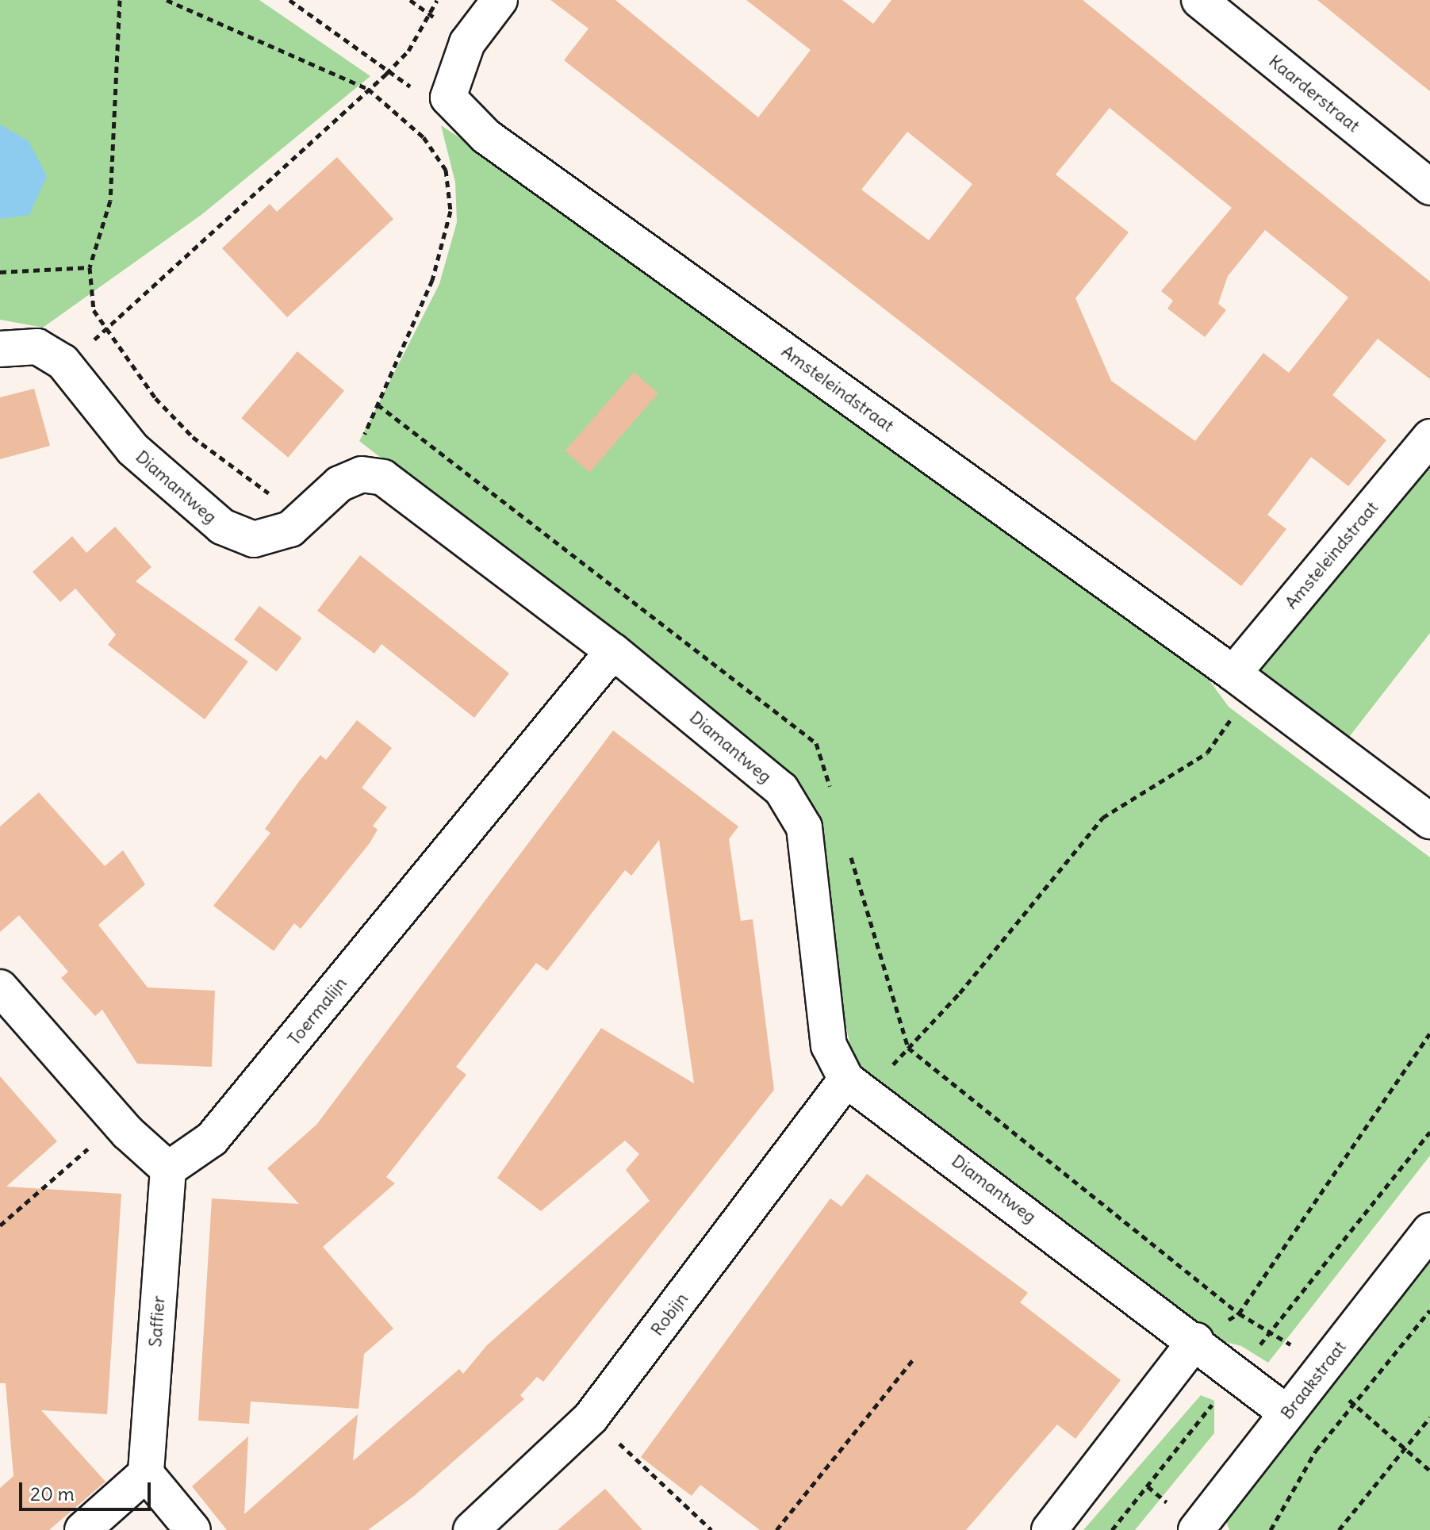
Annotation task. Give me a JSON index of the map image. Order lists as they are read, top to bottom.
{
  "streets": {
    "street": [
      "Kaarderstraat",
      "Amsteleindstraat",
      "Diamantweg",
      "Toermalijn",
      "Robijn",
      "Saffier",
      "Braakstraat"
    ]
  },
  "crossings": [
    ["Diamantweg", "Toermalijn"],
    ["Diamantweg", "Robijn"],
    ["Diamantweg", "Braakstraat"],
    ["Toermalijn", "Saffier"]
  ],
  "scale_bar": "20 m"
}
